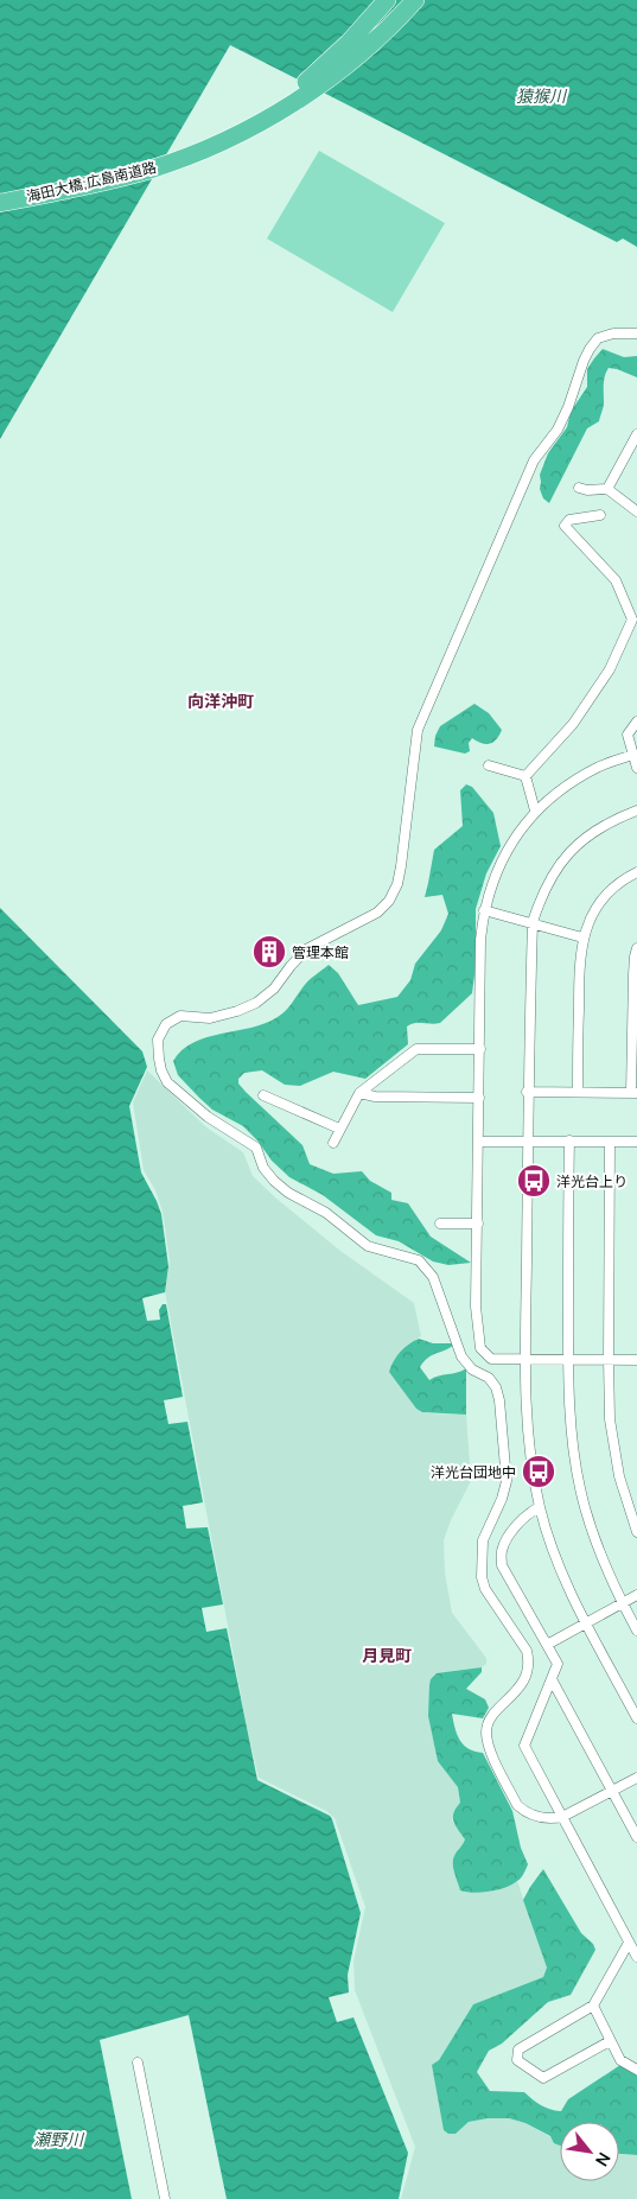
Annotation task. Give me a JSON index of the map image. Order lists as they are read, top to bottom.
{
  "streets": {
    "highway": ["海田大橋;広島南道路"]
  },
  "districts": ["向洋沖町", "月見町"],
  "water": ["猿猴川", "瀬野川"],
  "places": {
    "building": ["管理本館"],
    "bus stop": ["洋光台上り", "洋光台団地中"]
  },
  "north": "bottom right"
}
